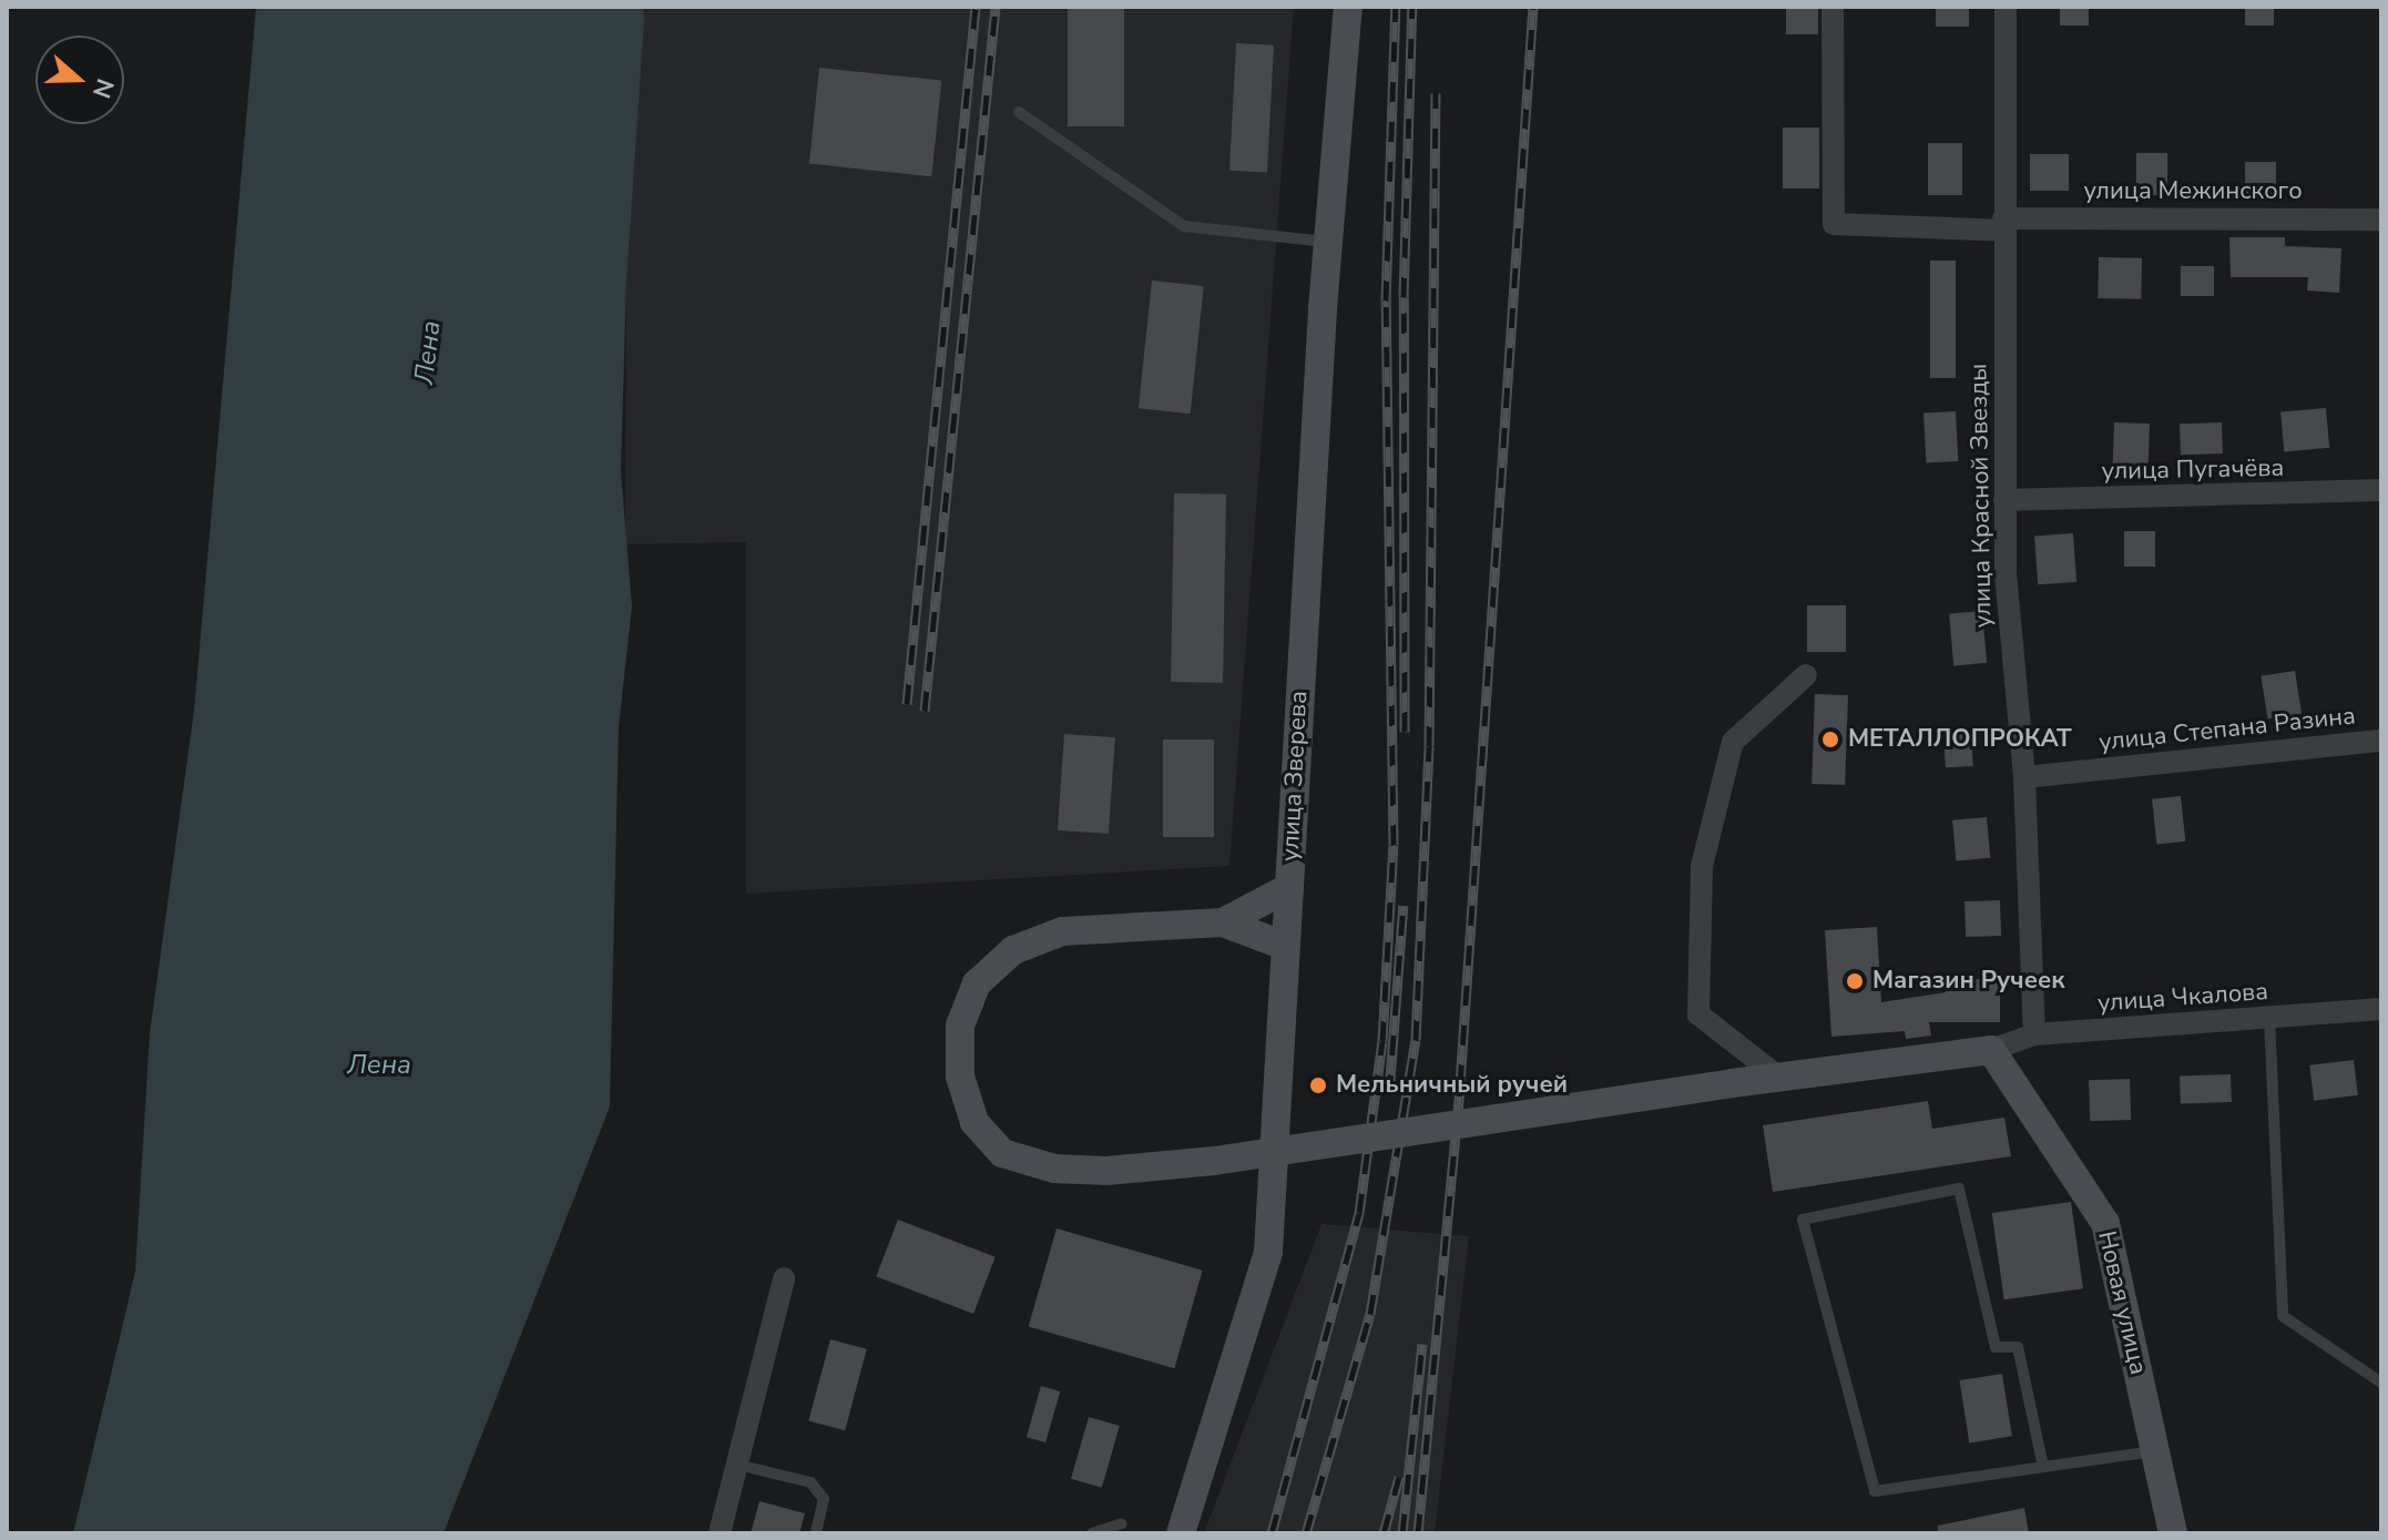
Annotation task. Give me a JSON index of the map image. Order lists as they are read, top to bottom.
{
  "streets": {
    "street": [
      "улица Межинского",
      "улица Пугачёва",
      "улица Красной Звезды",
      "улица Степана Разина",
      "улица Зверева",
      "улица Чкалова",
      "Новая улица"
    ]
  },
  "crossings": [
    ["улица Межинского", "улица Красной Звезды"],
    ["улица Пугачёва", "улица Красной Звезды"],
    ["улица Красной Звезды", "улица Степана Разина"],
    ["улица Красной Звезды", "улица Чкалова"],
    ["улица Чкалова", "Новая улица"]
  ],
  "water": ["Лена"],
  "places": ["МЕТАЛЛОПРОКАТ", "Магазин Ручеек", "Мельничный ручей"],
  "north": "right"
}
